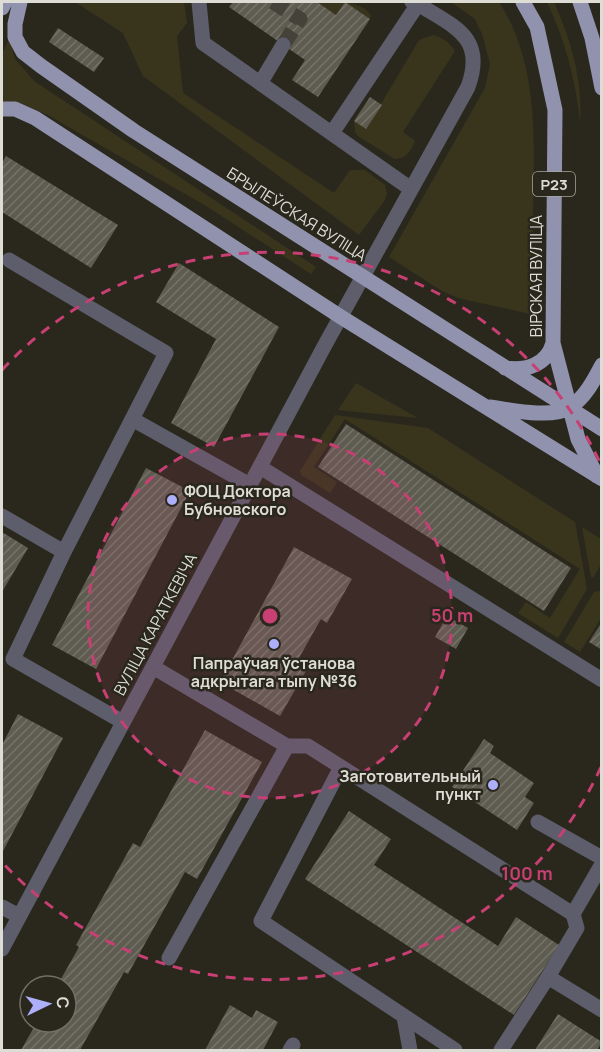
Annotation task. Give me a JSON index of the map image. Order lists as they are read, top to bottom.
{
  "streets": {
    "main road": ["Р23", "БРЫЛЕЎСКАЯ ВУЛІЦА", "ВІРСКАЯ ВУЛІЦА"],
    "street": ["ВУЛІЦА КАРАТКЕВІЧА"]
  },
  "crossings": [
    ["БРЫЛЕЎСКАЯ ВУЛІЦА", "ВІРСКАЯ ВУЛІЦА"],
    ["БРЫЛЕЎСКАЯ ВУЛІЦА", "ВУЛІЦА КАРАТКЕВІЧА"]
  ],
  "places": ["ФОЦ Доктора Бубновского", "Папраўчая ўстанова адкрытага тыпу №36", "Заготовительный пункт"],
  "north": "right",
  "rings": ["50 m", "100 m"]
}
